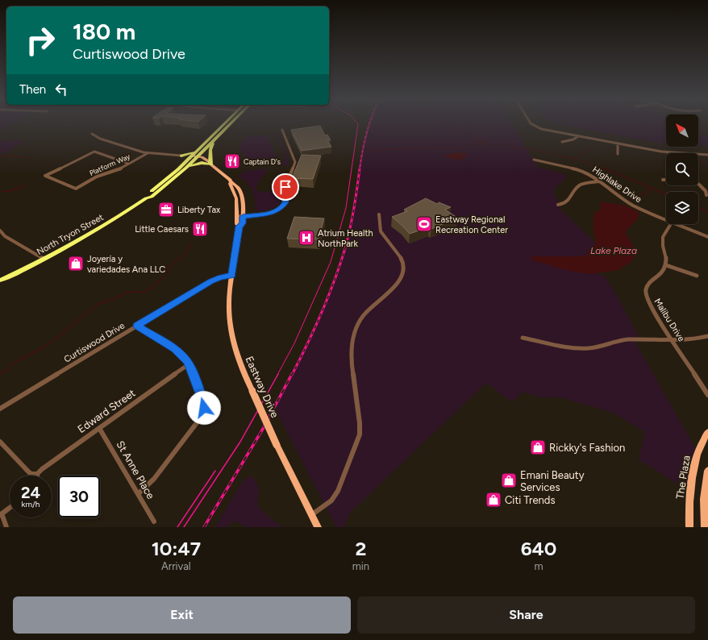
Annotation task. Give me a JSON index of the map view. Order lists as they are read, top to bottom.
{
  "streets": {
    "main road": ["North Tryon Street", "Eastway Drive", "The Plaza"],
    "street": [
      "Platform Way",
      "Highlake Drive",
      "Malibu Drive",
      "Curtiswood Drive",
      "Edward Street",
      "St Anne Place"
    ]
  },
  "crossings": [
    ["North Tryon Street", "Eastway Drive"],
    ["Curtiswood Drive", "Eastway Drive"],
    ["Edward Street", "St Anne Place"]
  ],
  "water": ["Lake Plaza"],
  "places": {
    "restaurant": ["Captain D's", "Little Caesars"],
    "office": ["Liberty Tax"],
    "sports": ["Eastway Regional Recreation Center"],
    "hospital": ["Atrium Health NorthPark"],
    "shop": [
      "Joyería y variedades Ana LLC",
      "Rickky's Fashion",
      "Emani Beauty Services",
      "Citi Trends"
    ]
  },
  "north": "top left",
  "page": {
    "turn": ["180 m", "Curtiswood Drive"],
    "then": "Then",
    "speed": "24 km/h",
    "limit": "30",
    "eta": [
      "10:47",
      "Arrival",
      "2",
      "min",
      "640",
      "m"
    ],
    "buttons": ["Exit", "Share"]
  }
}
